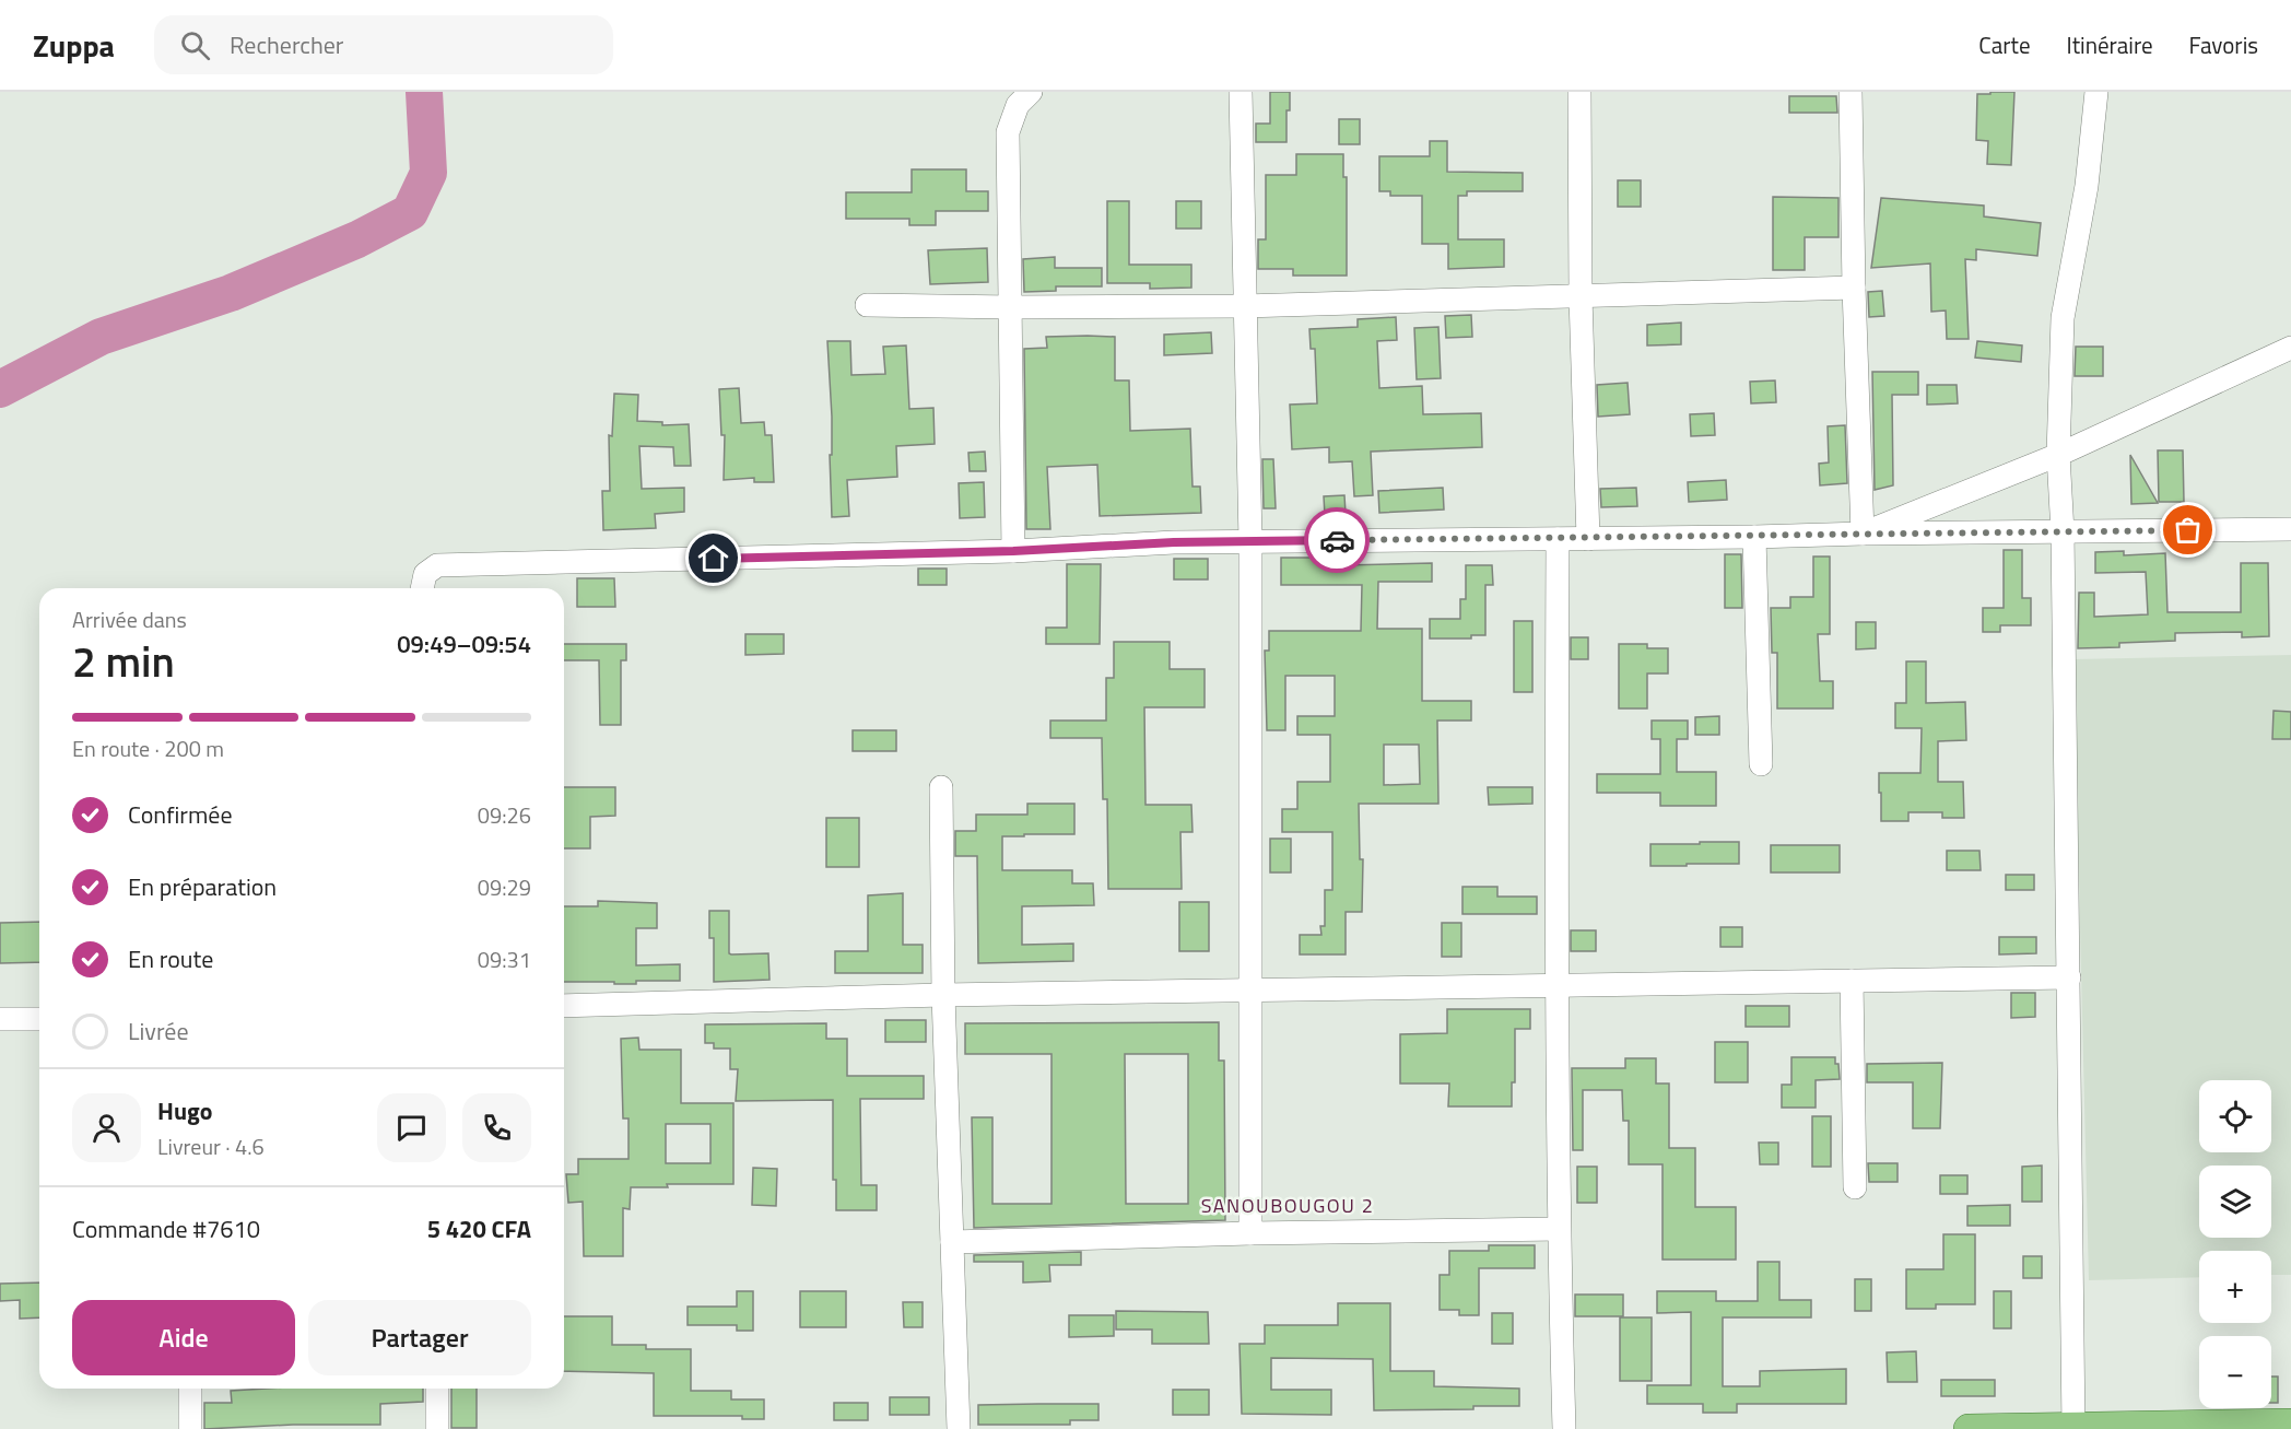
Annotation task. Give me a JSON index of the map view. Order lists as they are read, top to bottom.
{
  "districts": ["SANOUBOUGOU 2"],
  "page": {
    "header": "Zuppa",
    "search": "Rechercher",
    "nav": ["Carte", "Itinéraire", "Favoris"],
    "heading": ["2 min", "Arrivée dans", "09:49–09:54"],
    "panel": [
      "Hugo",
      "Livreur · 4.6",
      "Commande #7610",
      "5 420 CFA"
    ],
    "bar": "En route · 200 m",
    "list": [
      ["Confirmée", "09:26"],
      ["En préparation", "09:29"],
      ["En route", "09:31"],
      "Livrée"
    ],
    "map_buttons": ["+", "−"],
    "buttons": ["Aide", "Partager"]
  }
}
